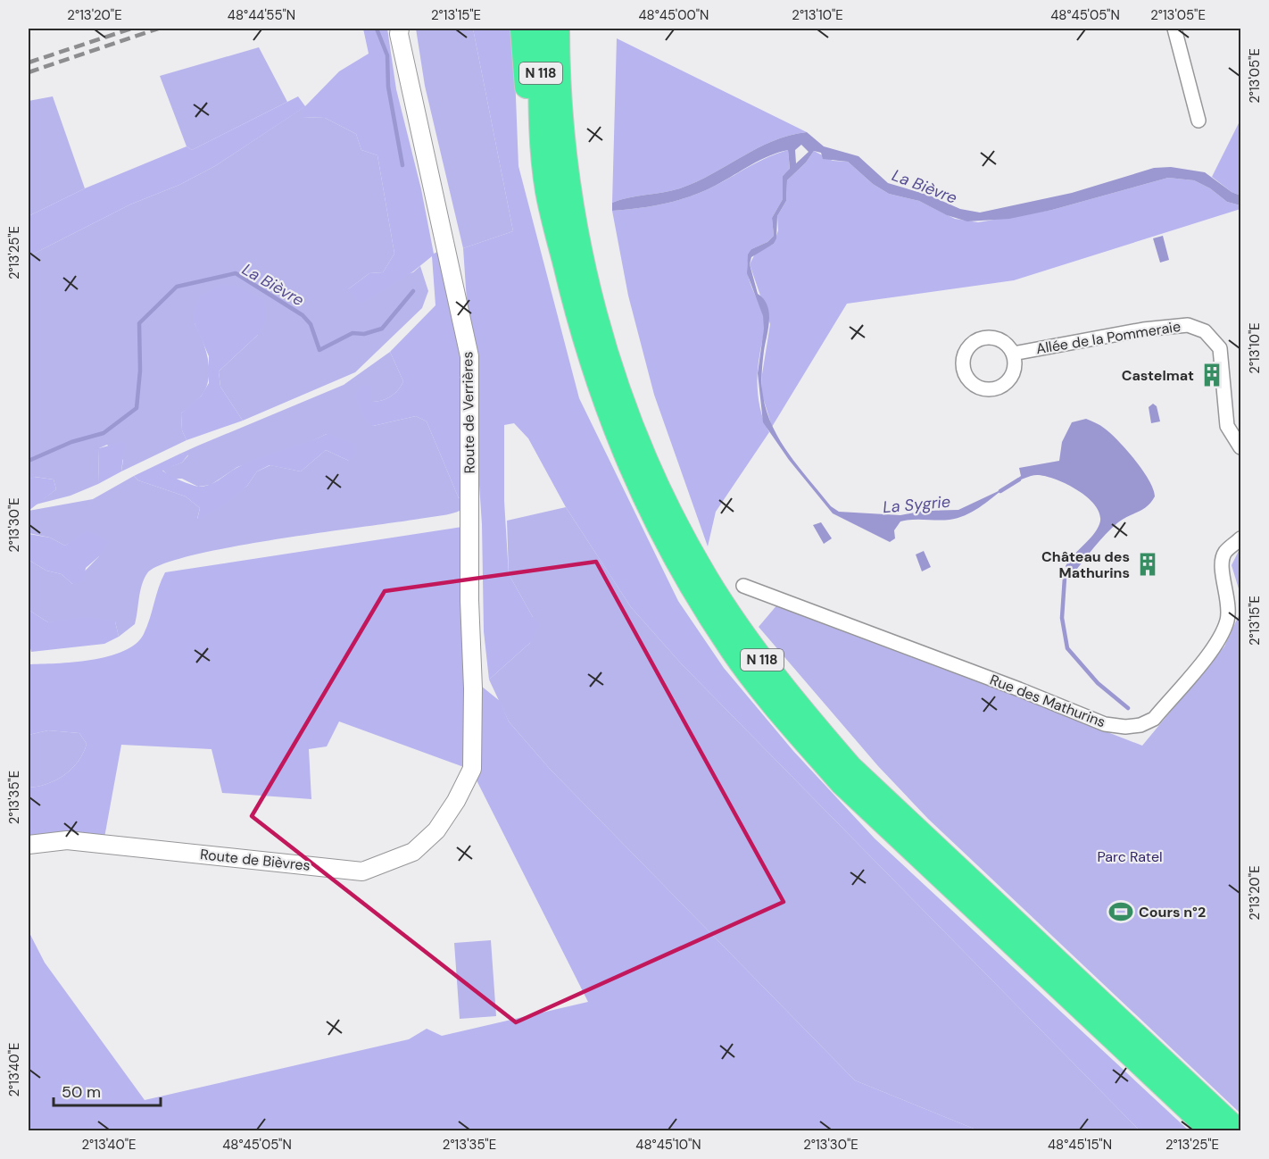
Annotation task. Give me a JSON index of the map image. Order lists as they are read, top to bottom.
{
  "streets": {
    "highway": ["N 118"],
    "street": [
      "Allée de la Pommeraie",
      "Route de Verrières",
      "Rue des Mathurins",
      "Route de Bièvres"
    ]
  },
  "crossings": [
    ["Route de Verrières", "Route de Bièvres"]
  ],
  "water": ["La Bièvre", "La Sygrie"],
  "parks": ["Parc Ratel"],
  "places": {
    "building": ["Castelmat", "Château des Mathurins"],
    "sports": ["Cours n°2"]
  },
  "scale_bar": "50 m",
  "coordinates": [
    "2°13'20\"E",
    "48°44'55\"N",
    "2°13'15\"E",
    "48°45'00\"N",
    "2°13'10\"E",
    "48°45'05\"N",
    "2°13'05\"E",
    "2°13'25\"E",
    "2°13'30\"E",
    "2°13'35\"E",
    "2°13'40\"E",
    "48°45'10\"N",
    "48°45'15\"N"
  ]
}
